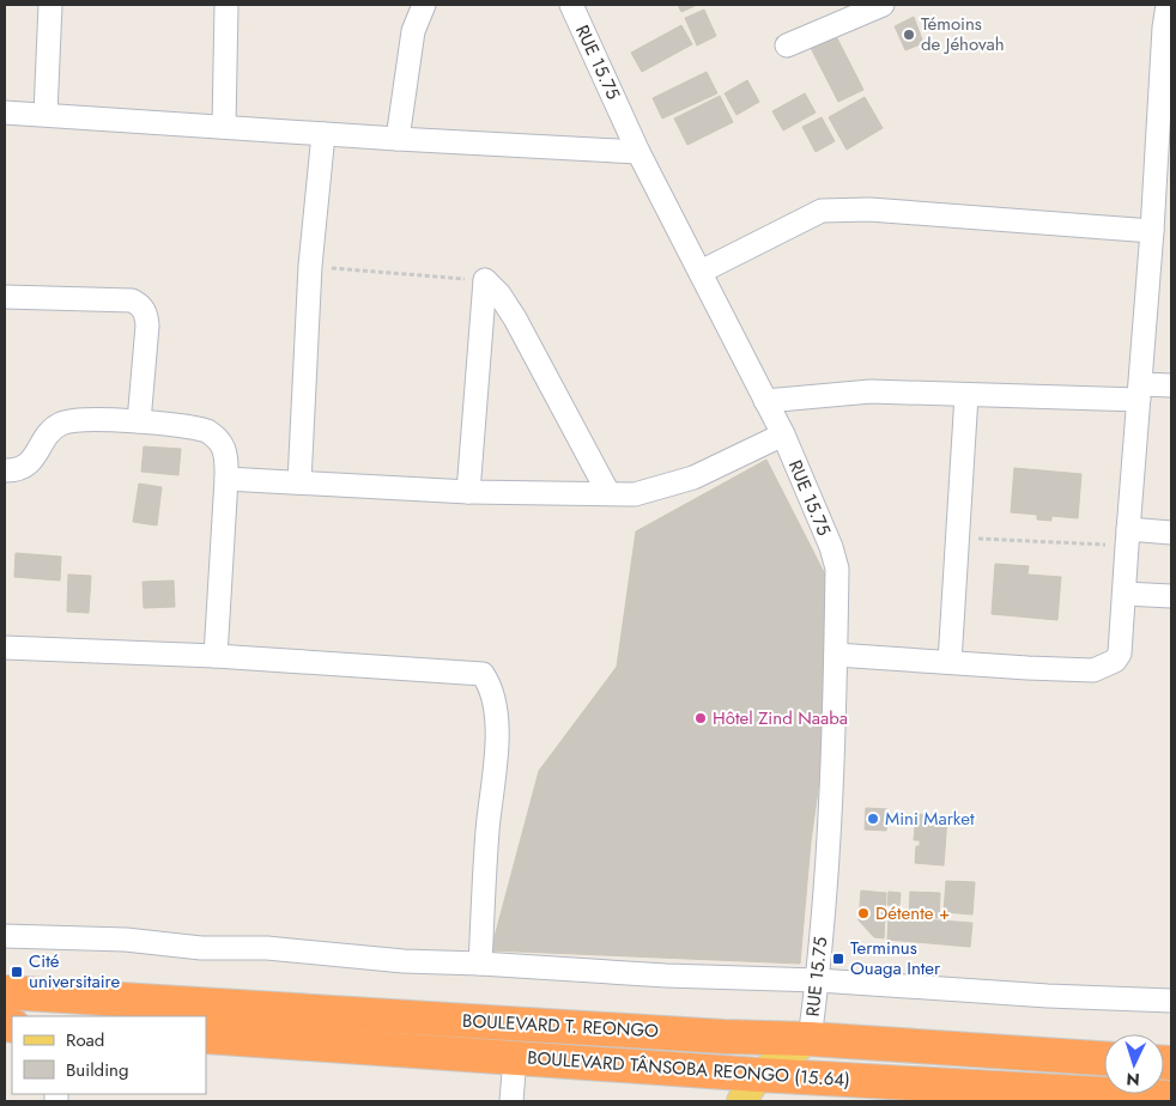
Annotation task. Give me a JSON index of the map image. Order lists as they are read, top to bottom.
{
  "streets": {
    "highway": ["BOULEVARD T. REONGO", "BOULEVARD TÂNSOBA REONGO (15.64)"],
    "street": ["RUE 15.75"]
  },
  "crossings": [
    ["RUE 15.75", "BOULEVARD T. REONGO"]
  ],
  "places": {
    "other": [
      "Témoins de Jéhovah",
      "Hôtel Zind Naaba",
      "Mini Market",
      "Détente +"
    ],
    "transit": ["Terminus Ouaga Inter", "Cité universitaire"]
  },
  "legend": ["Road", "Building"],
  "north": "bottom"
}
